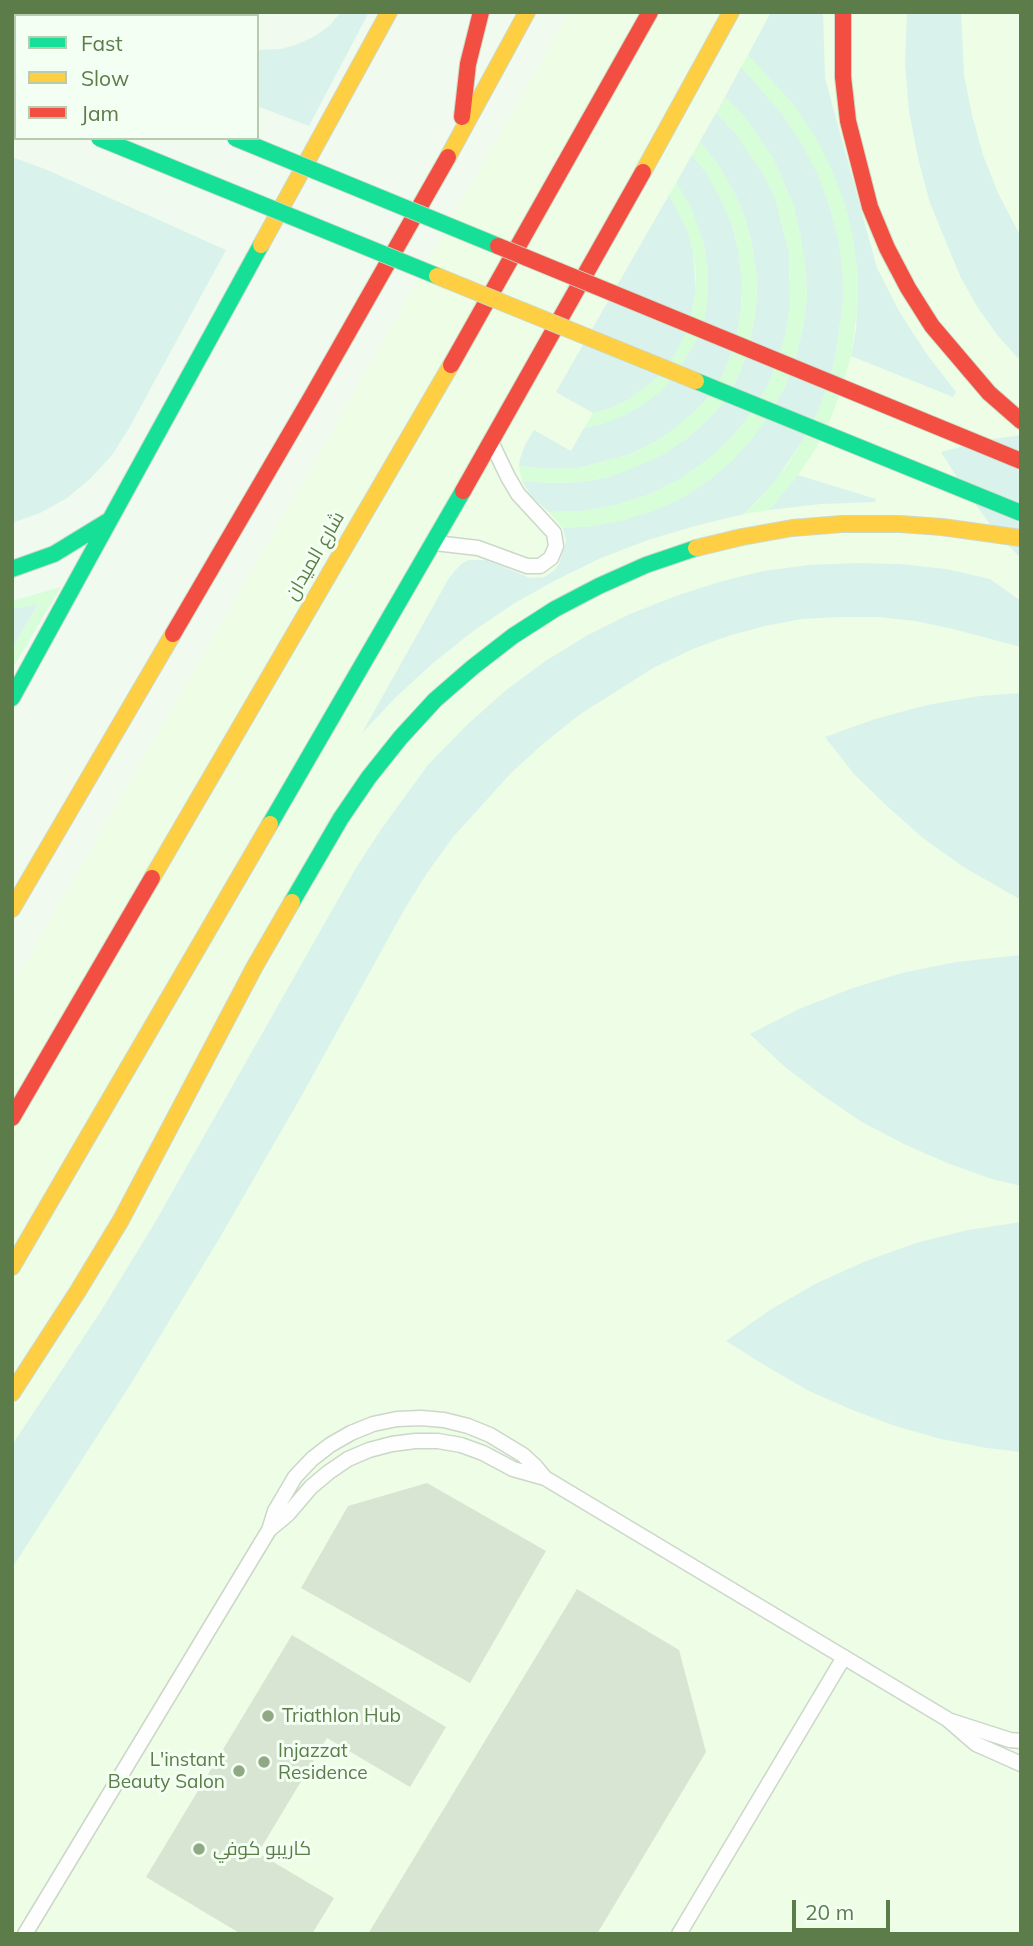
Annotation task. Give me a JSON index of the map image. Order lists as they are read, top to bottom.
{
  "streets": {
    "main road": ["شارع الميدان"]
  },
  "places": [
    "Triathlon Hub",
    "Injazzat Residence",
    "L'instant Beauty Salon",
    "كاريبو كوفي"
  ],
  "legend": ["Fast", "Slow", "Jam"],
  "scale_bar": "20 m"
}
